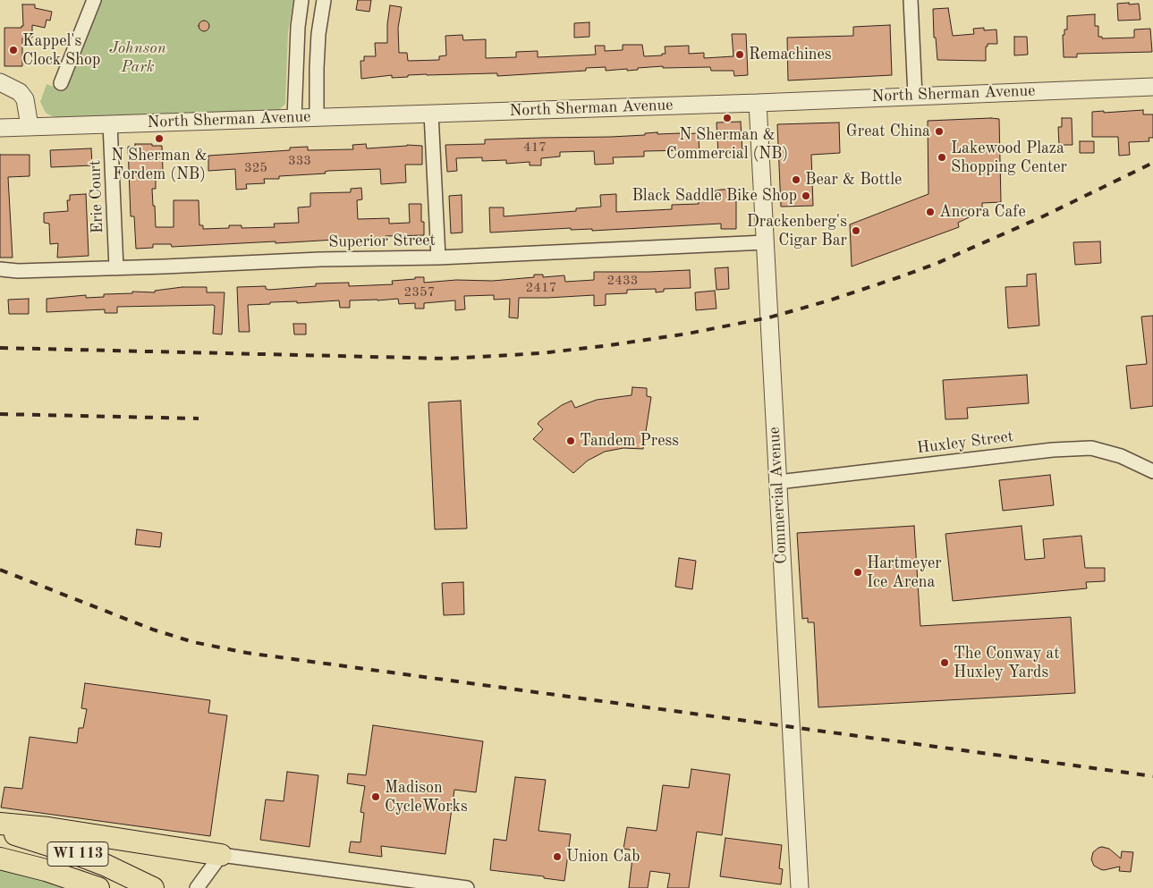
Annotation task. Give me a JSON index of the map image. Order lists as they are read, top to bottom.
{
  "streets": {
    "main road": ["WI 113"],
    "street": [
      "North Sherman Avenue",
      "Erie Court",
      "Superior Street",
      "Huxley Street",
      "Commercial Avenue"
    ]
  },
  "crossings": [
    ["North Sherman Avenue", "Erie Court"],
    ["North Sherman Avenue", "Commercial Avenue"],
    ["Erie Court", "Superior Street"],
    ["Superior Street", "Commercial Avenue"],
    ["Huxley Street", "Commercial Avenue"]
  ],
  "parks": ["Johnson Park"],
  "places": [
    "Kappel's Clock Shop",
    "Remachines",
    "N Sherman & Commercial (NB)",
    "Great China",
    "N Sherman & Fordem (NB)",
    "Lakewood Plaza Shopping Center",
    "Bear & Bottle",
    "Black Saddle Bike Shop",
    "Ancora Cafe",
    "Drackenberg's Cigar Bar",
    "Tandem Press",
    "Hartmeyer Ice Arena",
    "The Conway at Huxley Yards",
    "Madison CycleWorks",
    "Union Cab"
  ],
  "house_numbers": [
    "417",
    "333",
    "325",
    "2433",
    "2417",
    "2357"
  ]
}
